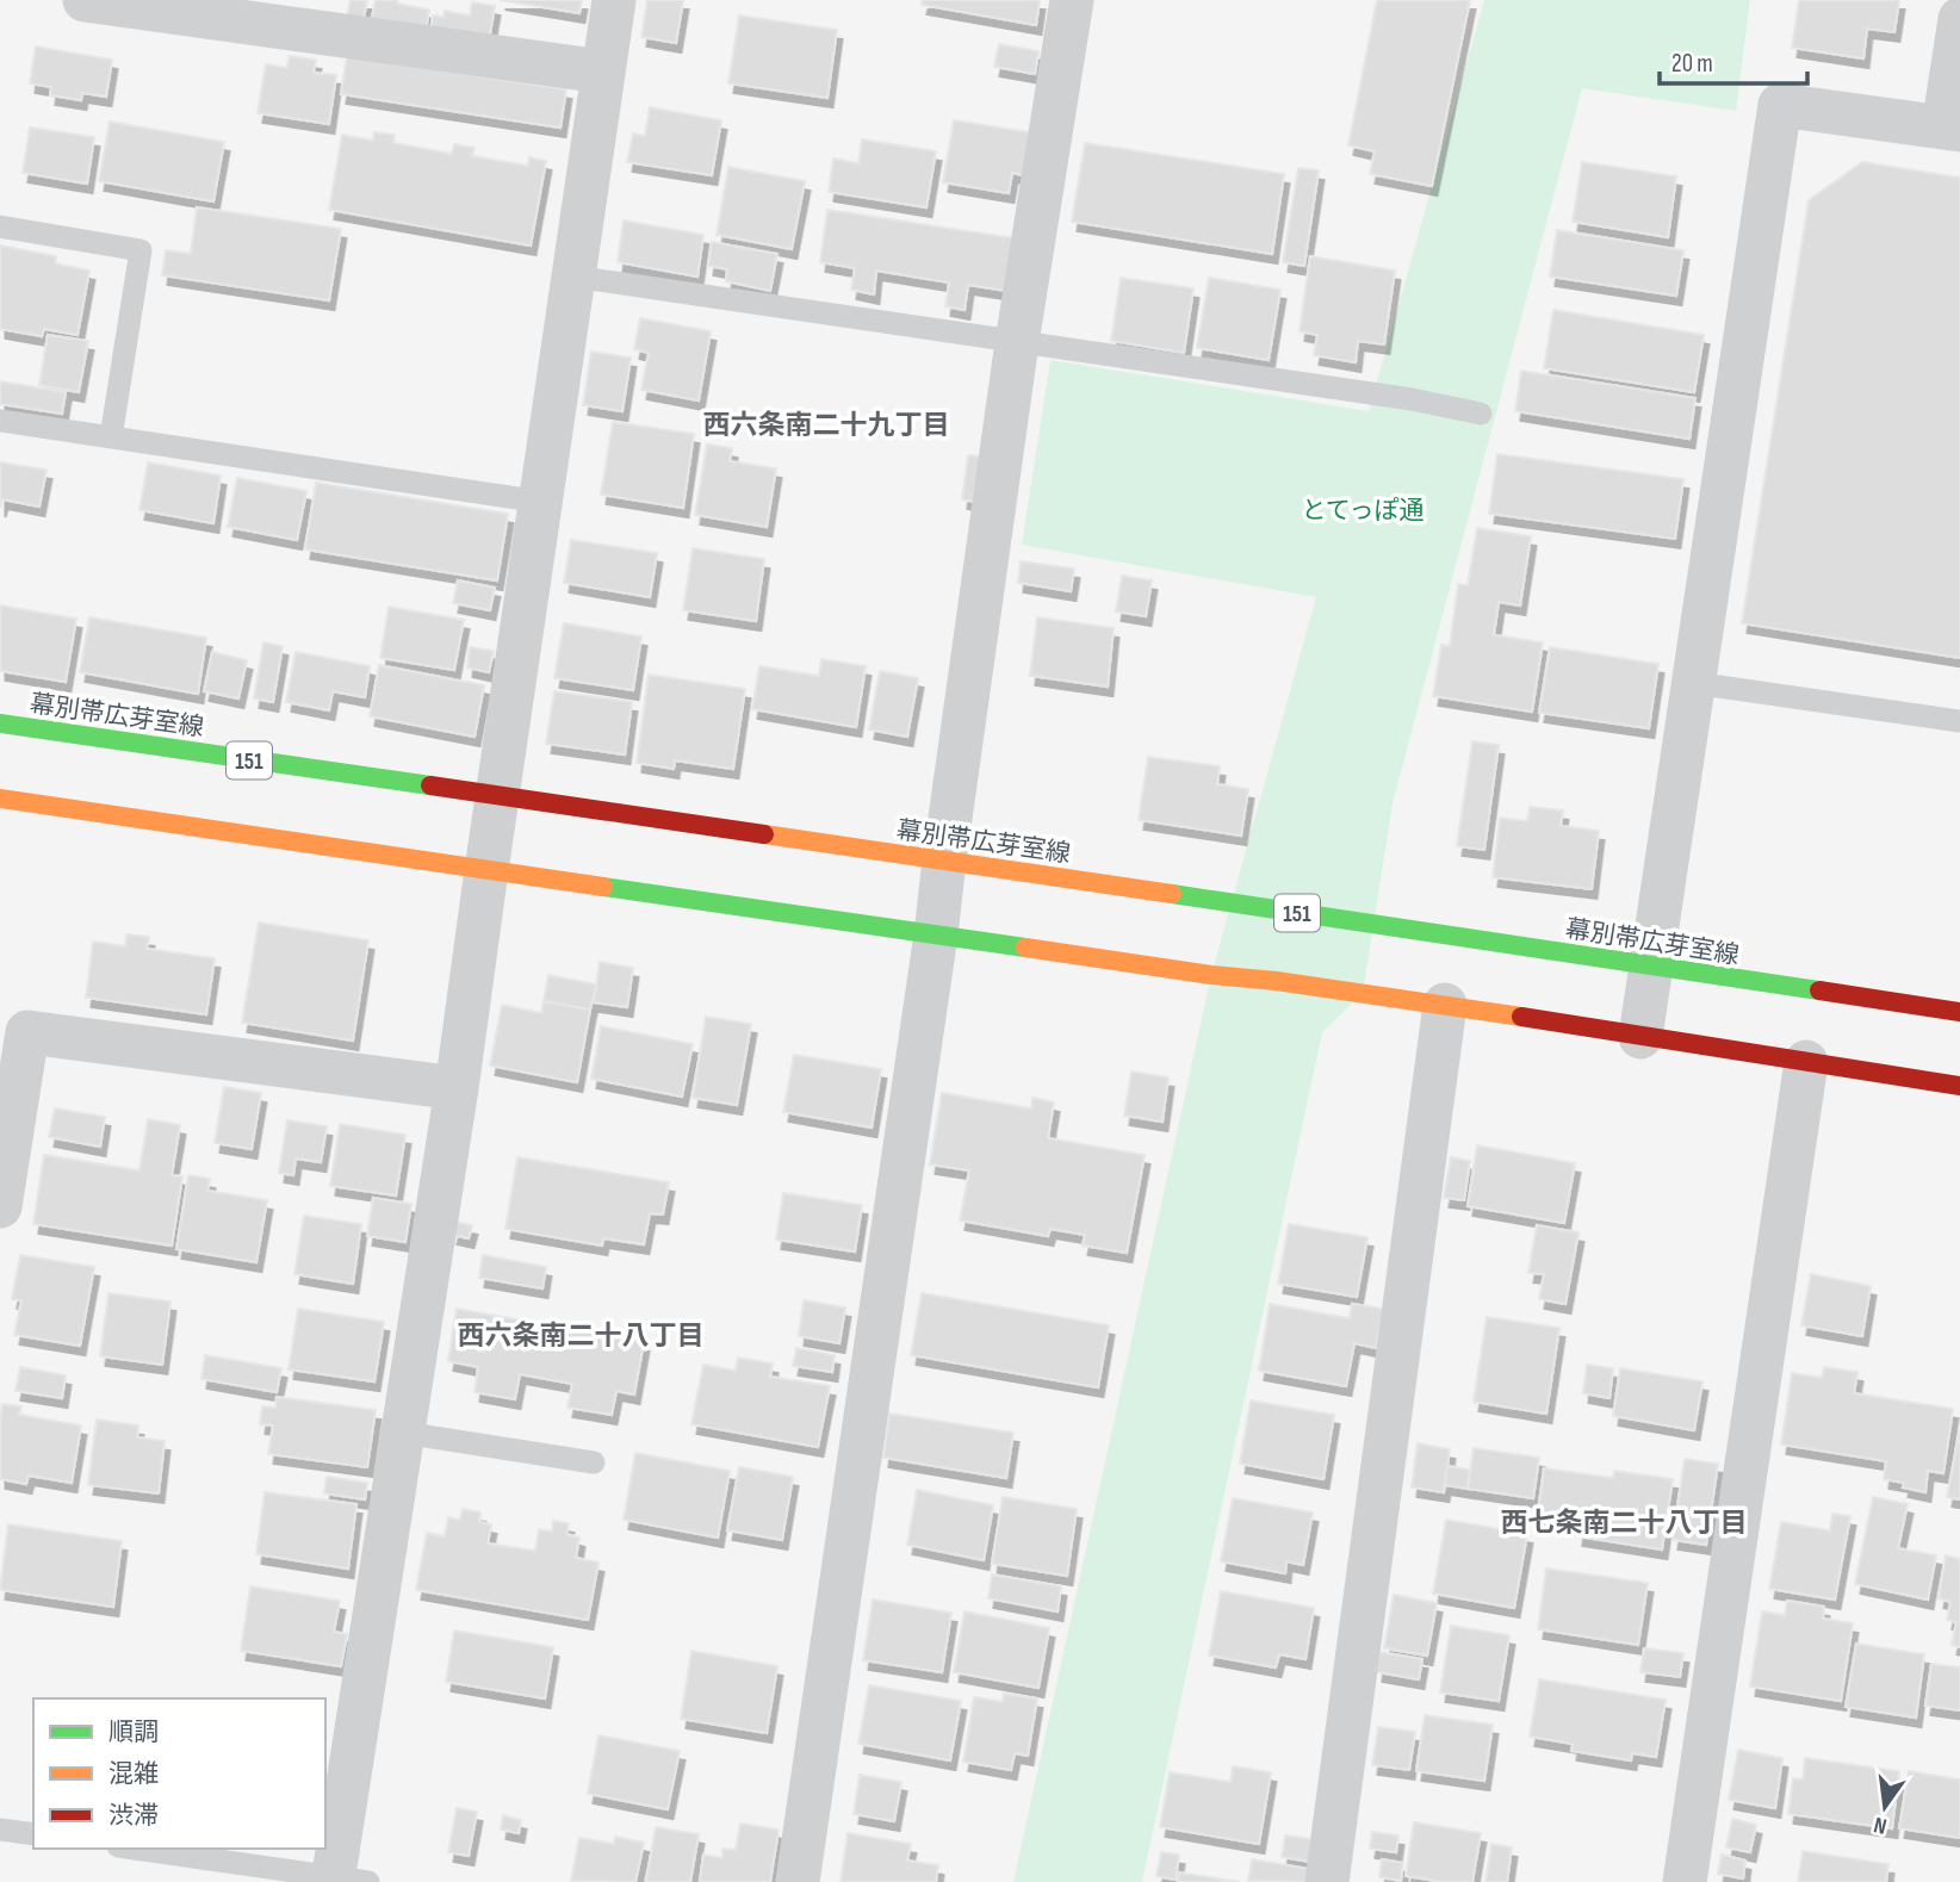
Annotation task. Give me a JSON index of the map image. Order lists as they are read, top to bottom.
{
  "streets": {
    "main road": ["幕別帯広芽室線", "151"]
  },
  "districts": ["西六条南二十九丁目", "西六条南二十八丁目", "西七条南二十八丁目"],
  "parks": ["とてっぽ通"],
  "legend": ["順調", "混雑", "渋滞"],
  "scale_bar": "20 m",
  "north": "bottom"
}
